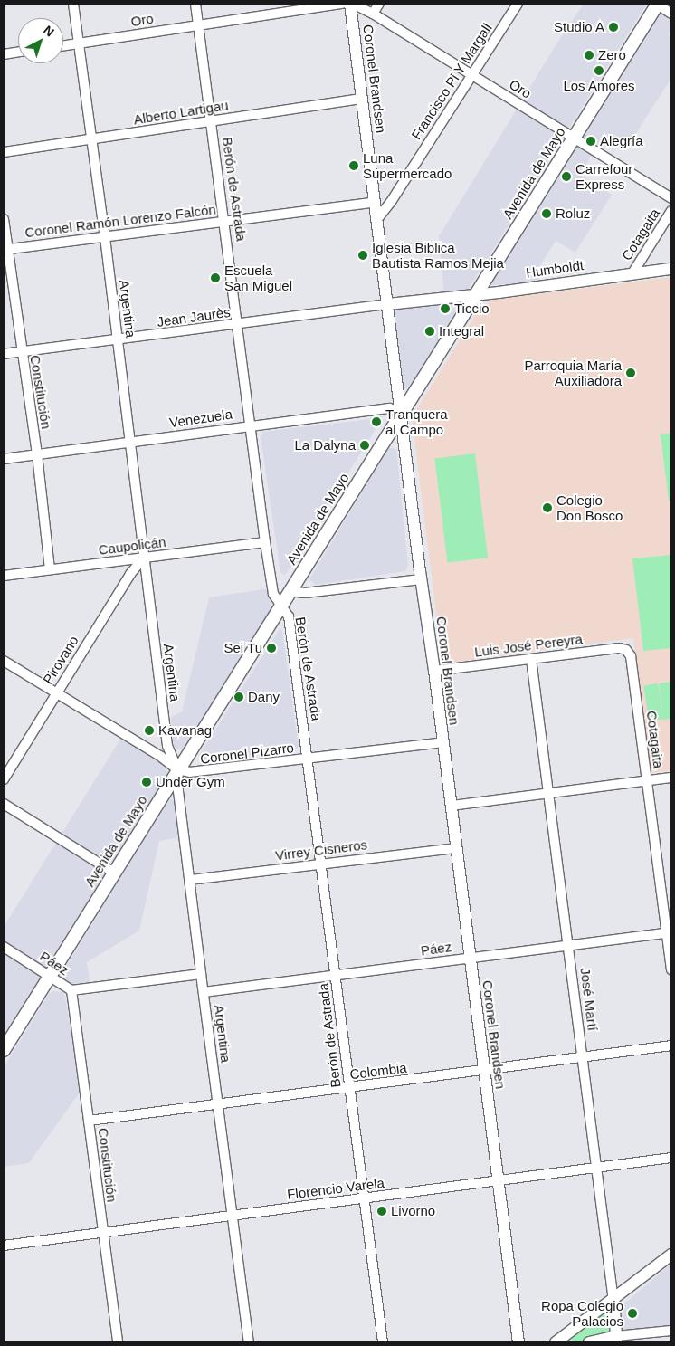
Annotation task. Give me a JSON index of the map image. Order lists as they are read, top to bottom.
{
  "streets": {
    "main road": ["Avenida de Mayo"],
    "street": [
      "Oro",
      "Coronel Brandsen",
      "Francisco Pi Y Margall",
      "Alberto Lartigau",
      "Berón de Astrada",
      "Coronel Ramón Lorenzo Falcón",
      "Cotagaita",
      "Humboldt",
      "Argentina",
      "Jean Jaurès",
      "Constitución",
      "Venezuela",
      "Caupolicán",
      "Luis José Pereyra",
      "Pirovano",
      "Coronel Pizarro",
      "Virrey Cisneros",
      "Páez",
      "José Martí",
      "Colombia",
      "Florencio Varela"
    ]
  },
  "crossings": [
    ["Oro", "Coronel Brandsen"],
    ["Oro", "Francisco Pi Y Margall"],
    ["Oro", "Avenida de Mayo"],
    ["Oro", "Berón de Astrada"],
    ["Oro", "Argentina"],
    ["Coronel Brandsen", "Francisco Pi Y Margall"],
    ["Coronel Brandsen", "Alberto Lartigau"],
    ["Coronel Brandsen", "Avenida de Mayo"],
    ["Coronel Brandsen", "Coronel Ramón Lorenzo Falcón"],
    ["Coronel Brandsen", "Humboldt"],
    ["Coronel Brandsen", "Jean Jaurès"],
    ["Coronel Brandsen", "Venezuela"],
    ["Coronel Brandsen", "Luis José Pereyra"],
    ["Coronel Brandsen", "Coronel Pizarro"],
    ["Coronel Brandsen", "Virrey Cisneros"],
    ["Coronel Brandsen", "Páez"],
    ["Coronel Brandsen", "Colombia"],
    ["Coronel Brandsen", "Florencio Varela"],
    ["Alberto Lartigau", "Berón de Astrada"],
    ["Alberto Lartigau", "Argentina"],
    ["Avenida de Mayo", "Berón de Astrada"],
    ["Avenida de Mayo", "Humboldt"],
    ["Avenida de Mayo", "Argentina"],
    ["Avenida de Mayo", "Venezuela"],
    ["Avenida de Mayo", "Coronel Pizarro"],
    ["Avenida de Mayo", "Páez"],
    ["Berón de Astrada", "Coronel Ramón Lorenzo Falcón"],
    ["Berón de Astrada", "Jean Jaurès"],
    ["Berón de Astrada", "Venezuela"],
    ["Berón de Astrada", "Caupolicán"],
    ["Berón de Astrada", "Coronel Pizarro"],
    ["Berón de Astrada", "Virrey Cisneros"],
    ["Berón de Astrada", "Páez"],
    ["Berón de Astrada", "Colombia"],
    ["Berón de Astrada", "Florencio Varela"],
    ["Coronel Ramón Lorenzo Falcón", "Argentina"],
    ["Coronel Ramón Lorenzo Falcón", "Constitución"],
    ["Cotagaita", "Humboldt"],
    ["Cotagaita", "Luis José Pereyra"],
    ["Cotagaita", "Páez"],
    ["Humboldt", "Jean Jaurès"],
    ["Argentina", "Jean Jaurès"],
    ["Argentina", "Venezuela"],
    ["Argentina", "Caupolicán"],
    ["Argentina", "Pirovano"],
    ["Argentina", "Coronel Pizarro"],
    ["Argentina", "Virrey Cisneros"],
    ["Argentina", "Páez"],
    ["Argentina", "Colombia"],
    ["Argentina", "Florencio Varela"],
    ["Jean Jaurès", "Constitución"],
    ["Constitución", "Venezuela"],
    ["Constitución", "Caupolicán"],
    ["Constitución", "Páez"],
    ["Constitución", "Colombia"],
    ["Constitución", "Florencio Varela"],
    ["Caupolicán", "Pirovano"],
    ["Luis José Pereyra", "José Martí"],
    ["Pirovano", "Coronel Pizarro"],
    ["Páez", "José Martí"],
    ["José Martí", "Colombia"],
    ["José Martí", "Florencio Varela"]
  ],
  "places": [
    "Studio A",
    "Zero",
    "Los Amores",
    "Alegría",
    "Luna Supermercado",
    "Carrefour Express",
    "Roluz",
    "Iglesia Biblica Bautista Ramos Mejia",
    "Escuela San Miguel",
    "Ticcio",
    "Integral",
    "Parroquia María Auxiliadora",
    "Tranquera al Campo",
    "La Dalyna",
    "Colegio Don Bosco",
    "Sei Tu",
    "Dany",
    "Kavanag",
    "Under Gym",
    "Livorno",
    "Ropa Colegio Palacios"
  ],
  "north": "top right"
}
